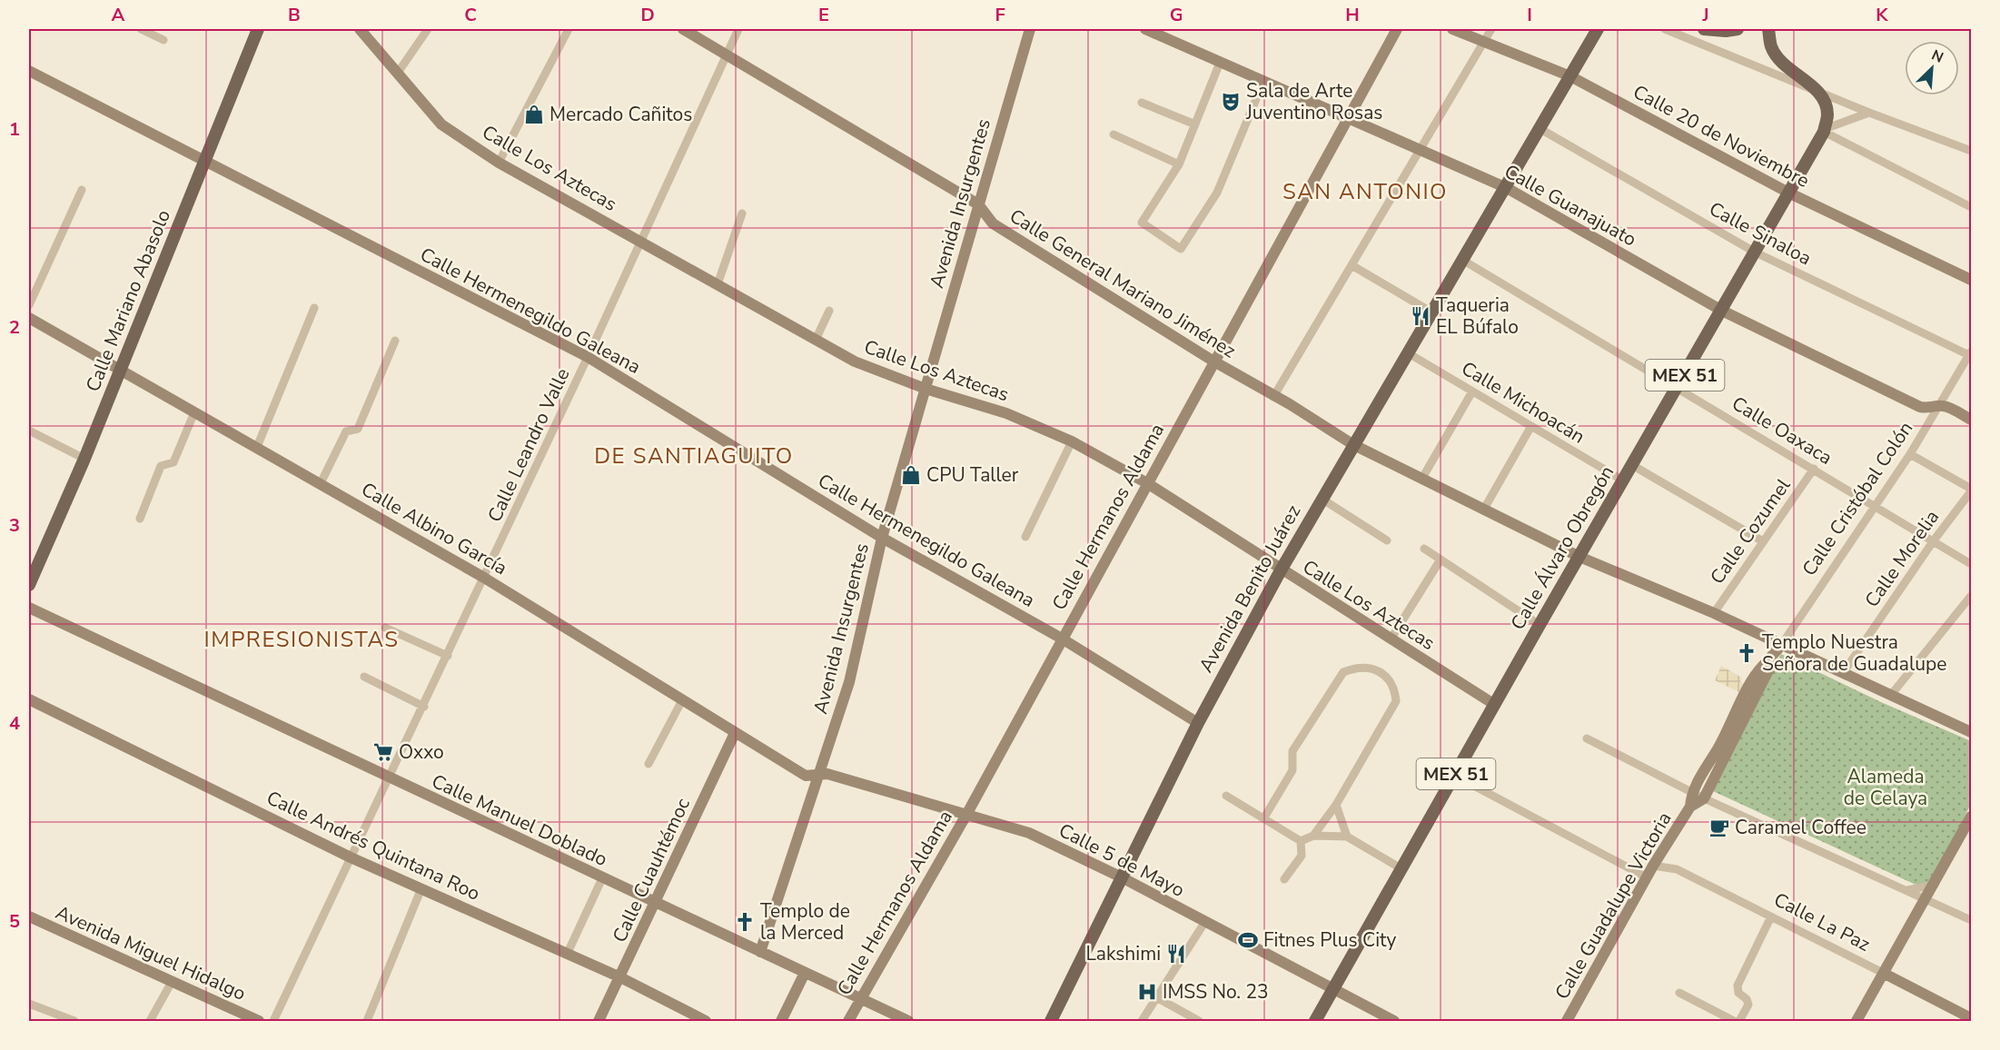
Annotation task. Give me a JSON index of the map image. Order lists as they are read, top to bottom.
{
  "streets": {
    "main road": [
      "Calle 20 de Noviembre",
      "Calle Los Aztecas",
      "Avenida Insurgentes",
      "Calle Guanajuato",
      "Calle General Mariano Jiménez",
      "Calle Mariano Abasolo",
      "Calle Hermenegildo Galeana",
      "MEX 51",
      "Calle Cristóbal Colón",
      "Calle Hermanos Aldama",
      "Calle Albino García",
      "Calle Álvaro Obregón",
      "Avenida Benito Juárez",
      "Calle Manuel Doblado",
      "Calle Andrés Quintana Roo",
      "Calle 5 de Mayo",
      "Calle Cuauhtémoc",
      "Calle Guadalupe Victoria",
      "Calle La Paz",
      "Avenida Miguel Hidalgo"
    ],
    "street": [
      "Calle Sinaloa",
      "Calle Michoacán",
      "Calle Oaxaca",
      "Calle Leandro Valle",
      "Calle Cozumel",
      "Calle Morelia"
    ]
  },
  "crossings": [
    ["Calle 20 de Noviembre", "Calle Álvaro Obregón"],
    ["Calle 20 de Noviembre", "Avenida Benito Juárez"],
    ["Calle Los Aztecas", "Avenida Insurgentes"],
    ["Calle Los Aztecas", "Calle Leandro Valle"],
    ["Calle Los Aztecas", "Calle Hermanos Aldama"],
    ["Calle Los Aztecas", "Calle Álvaro Obregón"],
    ["Calle Los Aztecas", "Avenida Benito Juárez"],
    ["Avenida Insurgentes", "Calle General Mariano Jiménez"],
    ["Avenida Insurgentes", "Calle Hermenegildo Galeana"],
    ["Avenida Insurgentes", "Calle Albino García"],
    ["Avenida Insurgentes", "Calle Manuel Doblado"],
    ["Avenida Insurgentes", "Calle 5 de Mayo"],
    ["Calle Guanajuato", "Calle Cristóbal Colón"],
    ["Calle Guanajuato", "Calle Hermanos Aldama"],
    ["Calle Guanajuato", "Calle Álvaro Obregón"],
    ["Calle Guanajuato", "Avenida Benito Juárez"],
    ["Calle Sinaloa", "Calle Cristóbal Colón"],
    ["Calle Sinaloa", "Calle Álvaro Obregón"],
    ["Calle Sinaloa", "Avenida Benito Juárez"],
    ["Calle General Mariano Jiménez", "Calle Leandro Valle"],
    ["Calle General Mariano Jiménez", "Calle Cristóbal Colón"],
    ["Calle General Mariano Jiménez", "Calle Hermanos Aldama"],
    ["Calle General Mariano Jiménez", "Calle Cozumel"],
    ["Calle General Mariano Jiménez", "Calle Álvaro Obregón"],
    ["Calle General Mariano Jiménez", "Calle Morelia"],
    ["Calle General Mariano Jiménez", "Avenida Benito Juárez"],
    ["Calle Mariano Abasolo", "Calle Hermenegildo Galeana"],
    ["Calle Mariano Abasolo", "Calle Albino García"],
    ["Calle Hermenegildo Galeana", "Calle Leandro Valle"],
    ["Calle Hermenegildo Galeana", "Calle Hermanos Aldama"],
    ["Calle Hermenegildo Galeana", "Avenida Benito Juárez"],
    ["Calle Michoacán", "Calle Álvaro Obregón"],
    ["Calle Michoacán", "Avenida Benito Juárez"],
    ["Calle Oaxaca", "Calle Cristóbal Colón"],
    ["Calle Oaxaca", "Calle Cozumel"],
    ["Calle Oaxaca", "Calle Álvaro Obregón"],
    ["Calle Oaxaca", "Calle Morelia"],
    ["Calle Oaxaca", "Avenida Benito Juárez"],
    ["Calle Leandro Valle", "Calle Albino García"],
    ["Calle Leandro Valle", "Calle Manuel Doblado"],
    ["Calle Leandro Valle", "Calle Andrés Quintana Roo"],
    ["Calle Cristóbal Colón", "Calle Guadalupe Victoria"],
    ["Calle Hermanos Aldama", "Calle Manuel Doblado"],
    ["Calle Hermanos Aldama", "Calle 5 de Mayo"],
    ["Calle Albino García", "Calle 5 de Mayo"],
    ["Calle Albino García", "Calle Cuauhtémoc"],
    ["Calle Álvaro Obregón", "Calle 5 de Mayo"],
    ["Avenida Benito Juárez", "Calle 5 de Mayo"],
    ["Calle Manuel Doblado", "Calle Cuauhtémoc"],
    ["Calle Andrés Quintana Roo", "Calle Cuauhtémoc"],
    ["Calle Guadalupe Victoria", "Calle La Paz"]
  ],
  "districts": ["SAN ANTONIO", "DE SANTIAGUITO", "IMPRESIONISTAS"],
  "parks": ["Alameda de Celaya"],
  "places": {
    "theatre": ["Sala de Arte Juventino Rosas"],
    "shop": ["Mercado Cañitos", "CPU Taller"],
    "restaurant": ["Taqueria EL Búfalo", "Lakshimi"],
    "church": ["Templo Nuestra Señora de Guadalupe", "Templo de la Merced"],
    "supermarket": ["Oxxo"],
    "cafe": ["Caramel Coffee"],
    "sports": ["Fitnes Plus City"],
    "hospital": ["IMSS No. 23"]
  },
  "north": "top right",
  "grid": {
    "columns": [
      "A",
      "B",
      "C",
      "D",
      "E",
      "F",
      "G",
      "H",
      "I",
      "J",
      "K"
    ],
    "rows": [
      "1",
      "2",
      "3",
      "4",
      "5"
    ]
  }
}
